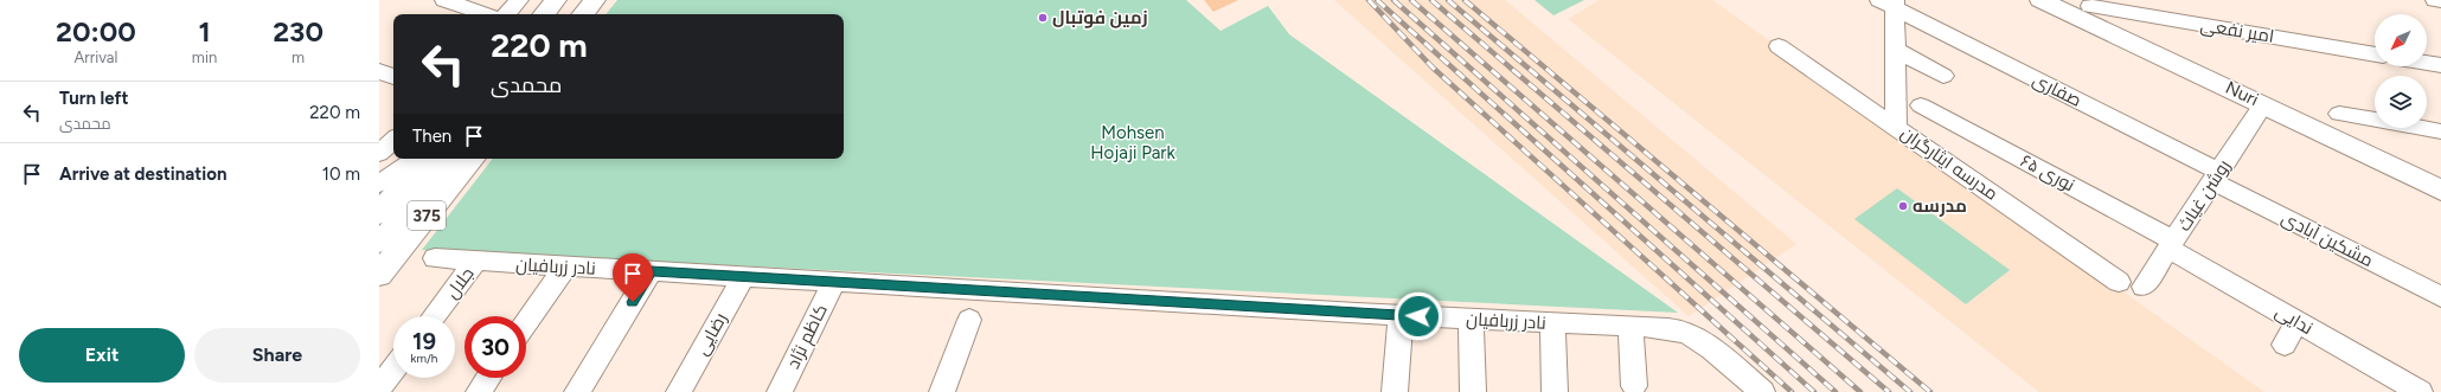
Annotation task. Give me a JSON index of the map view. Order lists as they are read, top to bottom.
{
  "streets": {
    "main road": ["Nuri", "375"],
    "street": [
      "امیر نفعی",
      "صفاری",
      "مدرسه ایثارگران",
      "نوری ۶۵",
      "روشن غیاث",
      "مشکین آبادی",
      "نادر زربافیان",
      "جلال",
      "ندایی",
      "رضایی",
      "کاظم نژاد"
    ]
  },
  "crossings": [
    ["امیر نفعی", "Nuri"],
    ["صفاری", "روشن غیاث"],
    ["صفاری", "مشکین آبادی"],
    ["Nuri", "روشن غیاث"],
    ["نوری ۶۵", "روشن غیاث"],
    ["نوری ۶۵", "ندایی"],
    ["روشن غیاث", "مشکین آبادی"],
    ["روشن غیاث", "ندایی"],
    ["نادر زربافیان", "جلال"],
    ["نادر زربافیان", "رضایی"],
    ["نادر زربافیان", "کاظم نژاد"]
  ],
  "parks": ["Mohsen Hojaji Park"],
  "places": ["زمین فوتبال", "مدرسه"],
  "north": "bottom left",
  "page": {
    "eta": [
      "20:00",
      "Arrival",
      "1",
      "min",
      "230",
      "m"
    ],
    "turn": ["220 m", "محمدی"],
    "list": [
      {
        "name": "Turn left",
        "note": "محمدی",
        "value": "220 m"
      },
      {
        "name": "Arrive at destination",
        "value": "10 m"
      }
    ],
    "then": "Then",
    "speed": "19 km/h",
    "limit": "30",
    "buttons": ["Exit", "Share"]
  }
}
